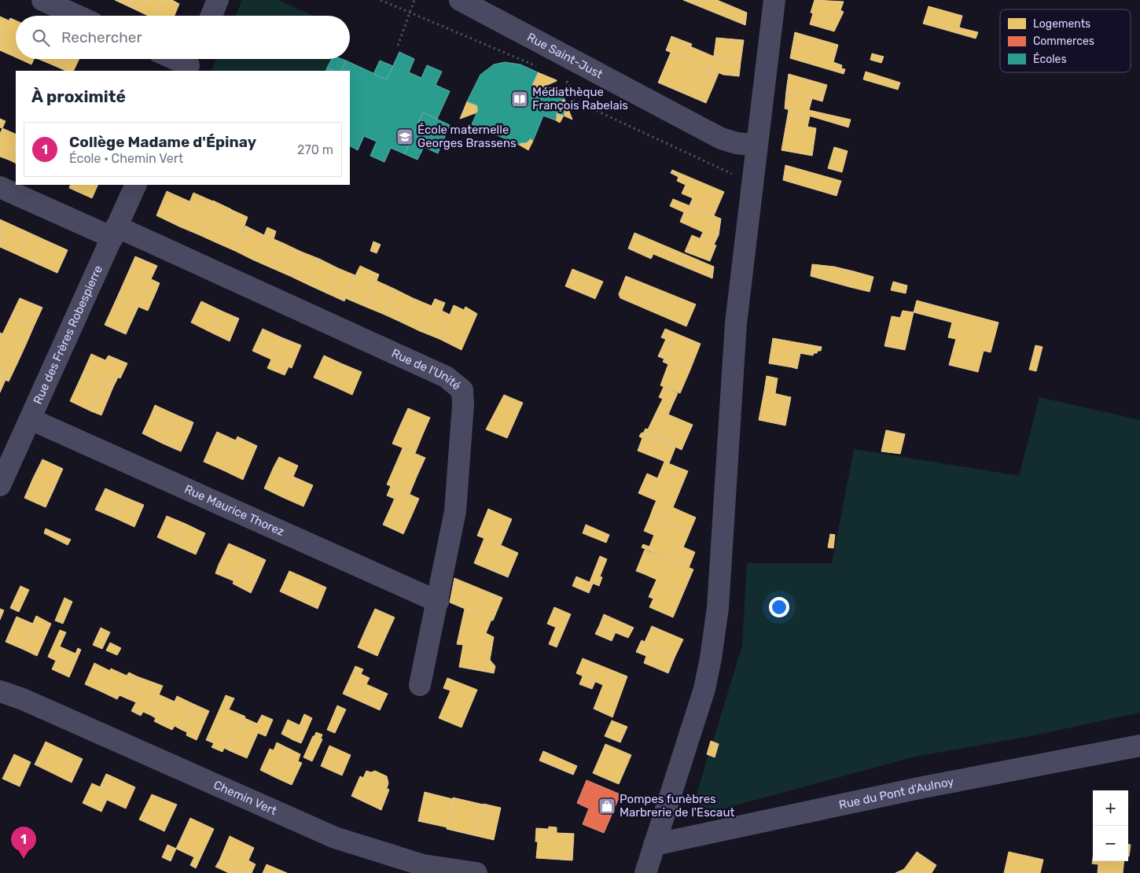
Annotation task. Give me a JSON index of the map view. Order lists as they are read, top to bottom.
{
  "streets": {
    "street": [
      "Rue Saint-Just",
      "Rue des Frères Robespierre",
      "Rue de l'Unité",
      "Rue Maurice Thorez",
      "Rue du Pont d'Aulnoy",
      "Chemin Vert"
    ]
  },
  "crossings": [
    ["Rue des Frères Robespierre", "Rue de l'Unité"],
    ["Rue des Frères Robespierre", "Rue Maurice Thorez"],
    ["Rue de l'Unité", "Rue Maurice Thorez"]
  ],
  "places": {
    "library": ["Médiathèque François Rabelais"],
    "school or university": ["École maternelle Georges Brassens"],
    "shop": ["Pompes funèbres Marbrerie de l'Escaut"]
  },
  "legend": ["Logements", "Commerces", "Écoles"],
  "page": {
    "search": "Rechercher",
    "heading": "À proximité",
    "list": [
      {
        "mark": "1",
        "name": "Collège Madame d'Épinay",
        "note": "École · Chemin Vert",
        "value": "270 m"
      }
    ],
    "map_buttons": ["+", "−"],
    "pins": "1"
  }
}
